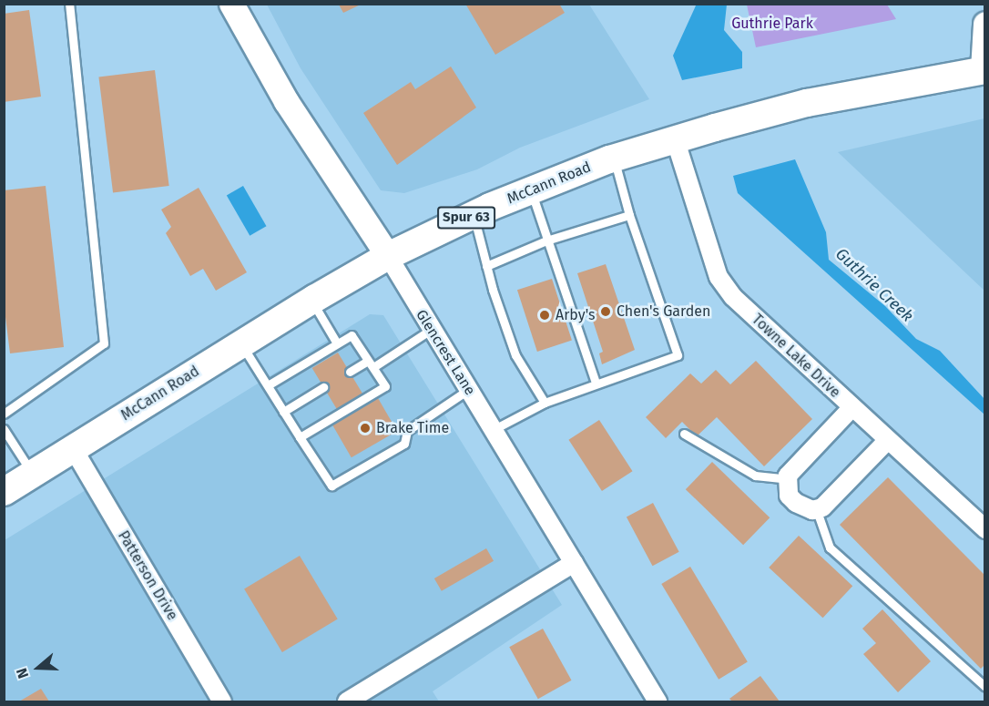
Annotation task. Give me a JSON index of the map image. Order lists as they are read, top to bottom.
{
  "streets": {
    "main road": ["McCann Road", "Spur 63"],
    "street": ["Glencrest Lane", "Towne Lake Drive", "Patterson Drive"]
  },
  "crossings": [
    ["McCann Road", "Glencrest Lane"],
    ["McCann Road", "Towne Lake Drive"],
    ["McCann Road", "Patterson Drive"]
  ],
  "water": ["Guthrie Creek"],
  "parks": ["Guthrie Park"],
  "places": ["Chen's Garden", "Arby's", "Brake Time"],
  "north": "left"
}
